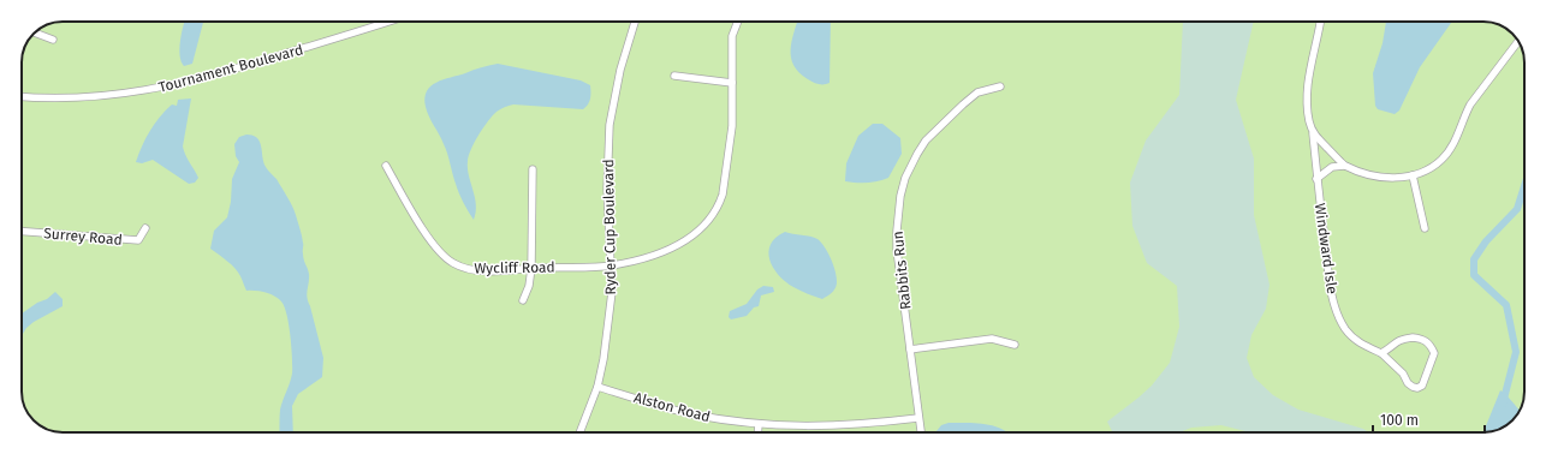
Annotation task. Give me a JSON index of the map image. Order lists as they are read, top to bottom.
{
  "streets": {
    "street": [
      "Tournament Boulevard",
      "Ryder Cup Boulevard",
      "Surrey Road",
      "Windward Isle",
      "Wycliff Road",
      "Rabbits Run",
      "Alston Road"
    ]
  },
  "crossings": [
    ["Ryder Cup Boulevard", "Wycliff Road"],
    ["Ryder Cup Boulevard", "Alston Road"],
    ["Rabbits Run", "Alston Road"]
  ],
  "scale_bar": "100 m"
}
